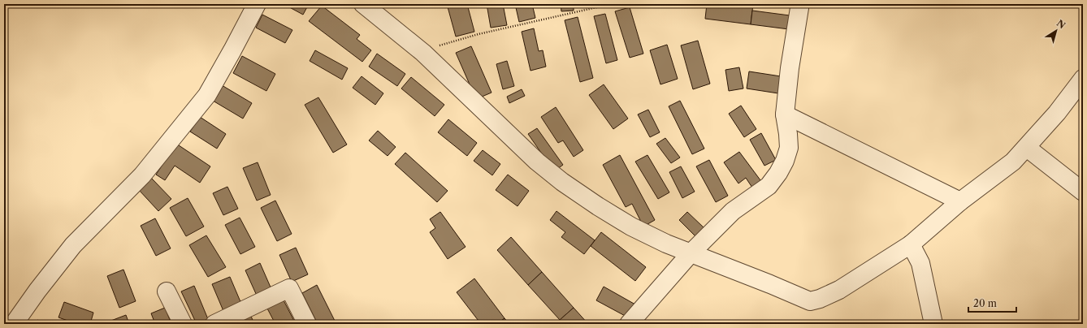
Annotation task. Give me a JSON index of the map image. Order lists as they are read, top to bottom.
{
  "scale_bar": "20 m",
  "north": "top right"
}
